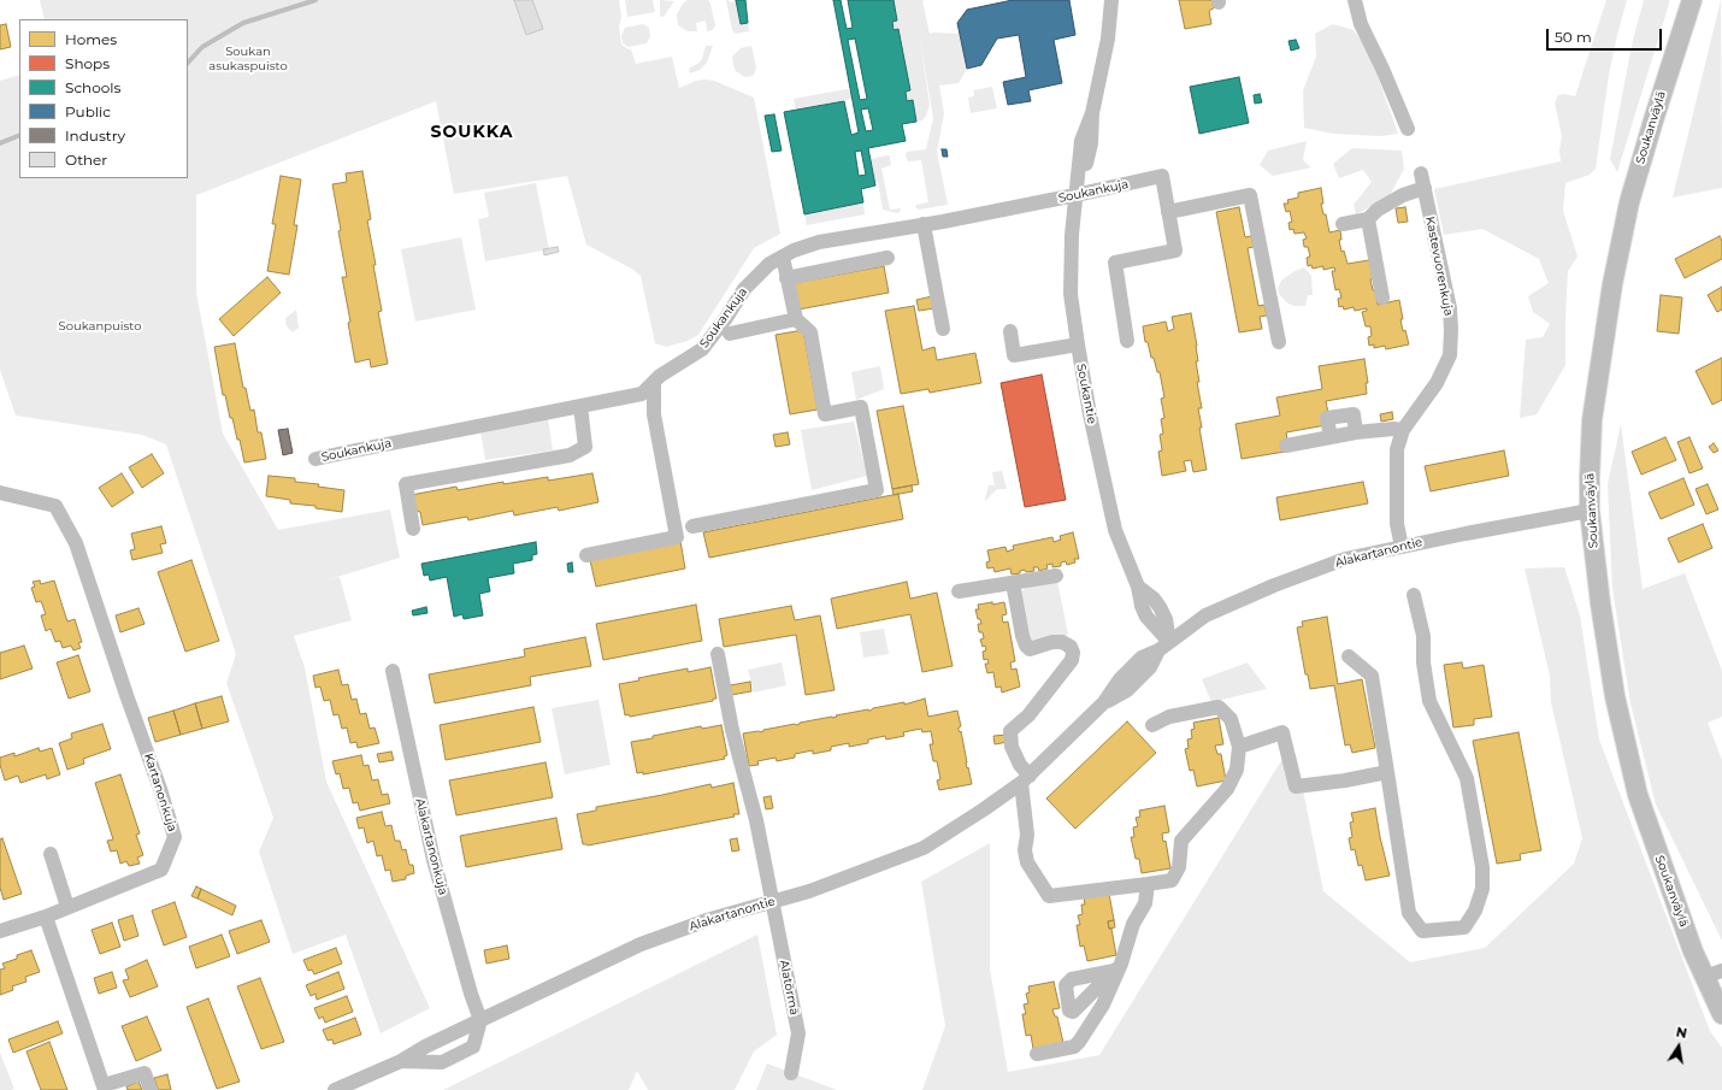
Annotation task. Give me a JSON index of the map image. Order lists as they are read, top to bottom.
{
  "streets": {
    "main road": ["Soukanväylä"],
    "street": [
      "Soukankuja",
      "Kastevuorenkuja",
      "Soukantie",
      "Alakartanontie",
      "Kartanonkuja",
      "Alakartanonkuja",
      "Alatörmä"
    ]
  },
  "crossings": [
    ["Soukanväylä", "Alakartanontie"],
    ["Soukankuja", "Soukantie"],
    ["Kastevuorenkuja", "Alakartanontie"],
    ["Soukantie", "Alakartanontie"],
    ["Alakartanontie", "Alakartanonkuja"],
    ["Alakartanontie", "Alatörmä"]
  ],
  "districts": ["SOUKKA"],
  "parks": ["Soukan asukaspuisto", "Soukanpuisto"],
  "legend": [
    "Homes",
    "Shops",
    "Schools",
    "Public",
    "Industry",
    "Other"
  ],
  "scale_bar": "50 m",
  "north": "top"
}
